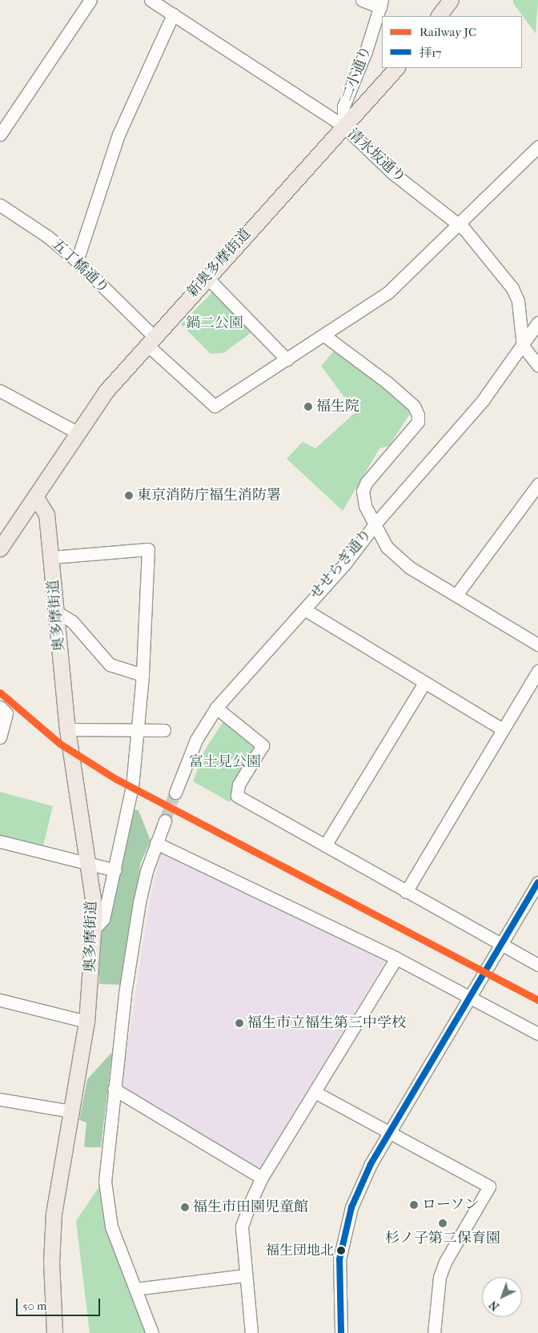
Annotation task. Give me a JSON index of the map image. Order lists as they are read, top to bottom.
{
  "streets": {
    "main road": ["新奥多摩街道", "奥多摩街道"],
    "street": [
      "二小通り",
      "清水坂通り",
      "五丁橋通り",
      "せせらぎ通り"
    ]
  },
  "crossings": [
    ["二小通り", "清水坂通り"],
    ["二小通り", "新奥多摩街道"],
    ["清水坂通り", "新奥多摩街道"],
    ["清水坂通り", "せせらぎ通り"],
    ["新奥多摩街道", "五丁橋通り"],
    ["新奥多摩街道", "奥多摩街道"]
  ],
  "parks": ["鍋二公園", "富士見公園"],
  "places": [
    "福生院",
    "東京消防庁福生消防署",
    "福生市立福生第三中学校",
    "ローソン",
    "福生市田園児童館",
    "杉ノ子第二保育園",
    "福生団地北"
  ],
  "lines": ["rail line JC", "transit line 拝17"],
  "legend": ["Railway JC", "拝17"],
  "scale_bar": "50 m",
  "north": "bottom left"
}
